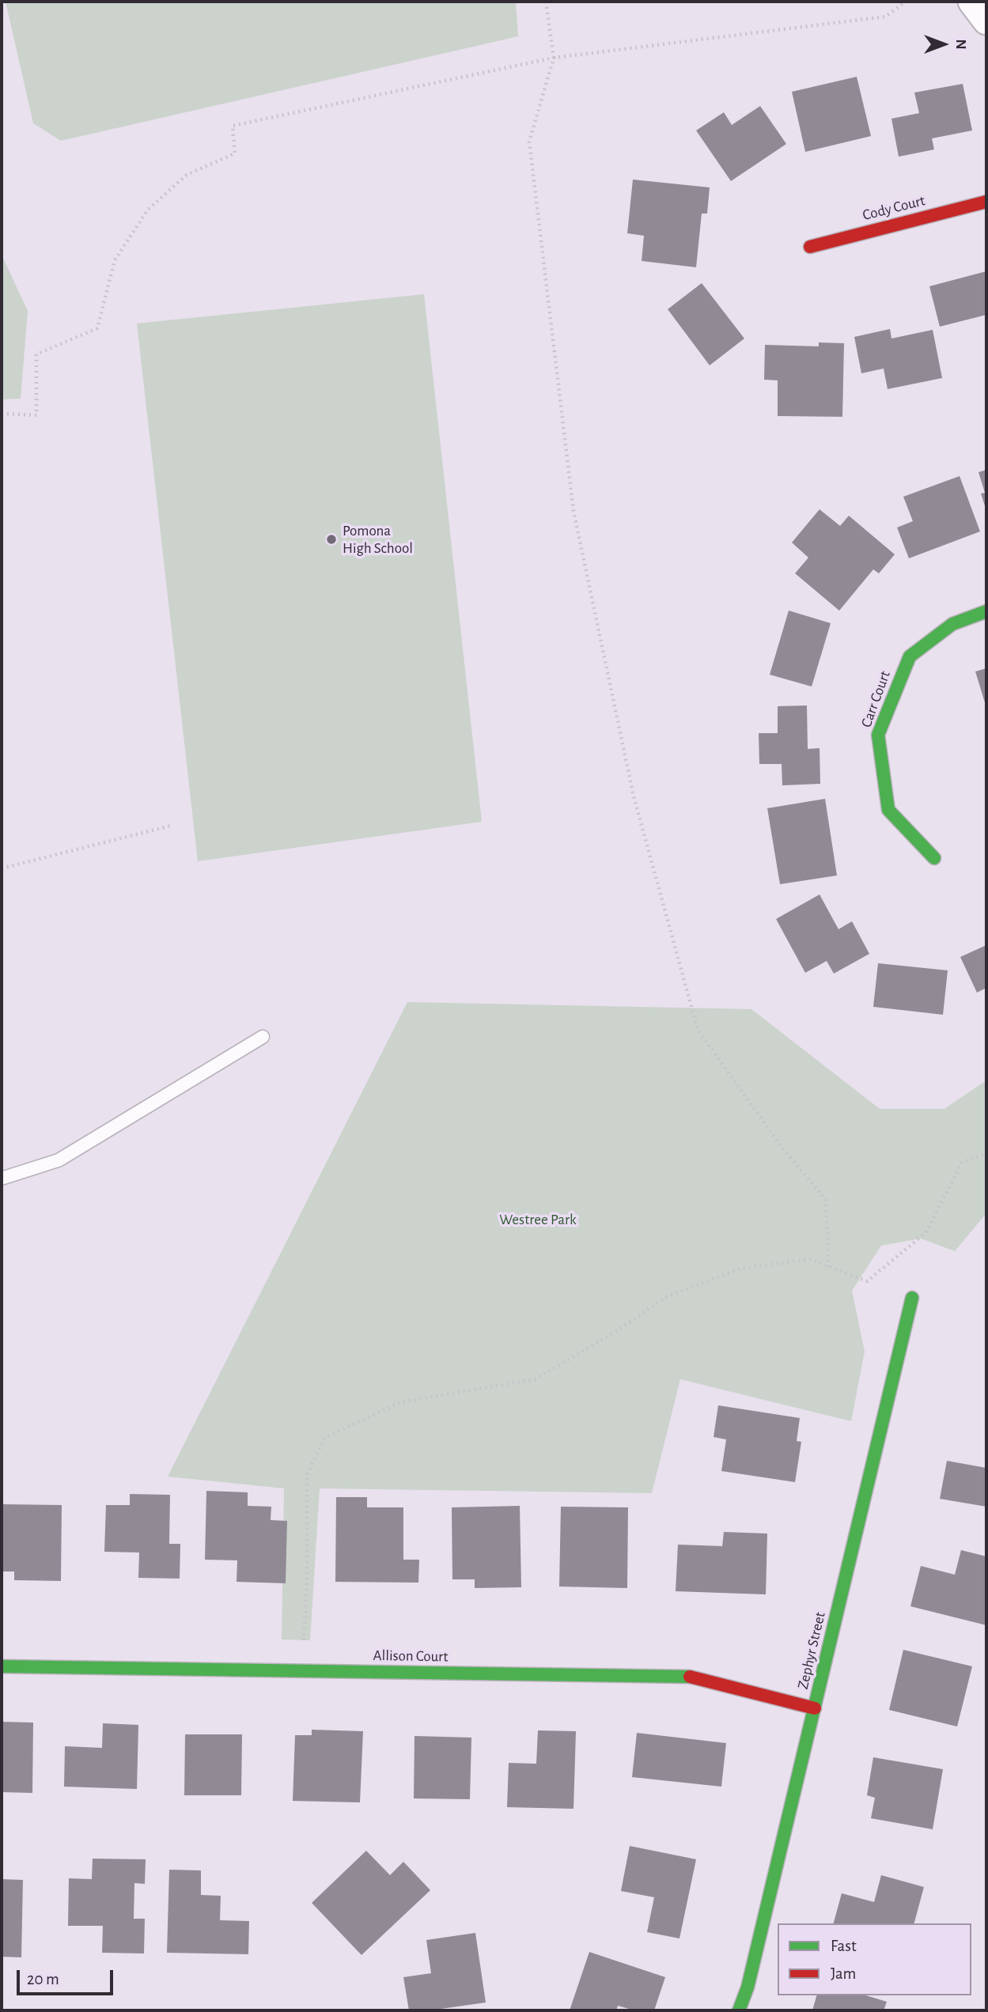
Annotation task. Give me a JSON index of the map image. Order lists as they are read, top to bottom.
{
  "streets": {
    "street": [
      "Cody Court",
      "Carr Court",
      "Zephyr Street",
      "Allison Court"
    ]
  },
  "crossings": [
    ["Zephyr Street", "Allison Court"]
  ],
  "parks": ["Westree Park"],
  "places": ["Pomona High School"],
  "legend": ["Fast", "Jam"],
  "scale_bar": "20 m",
  "north": "right"
}
